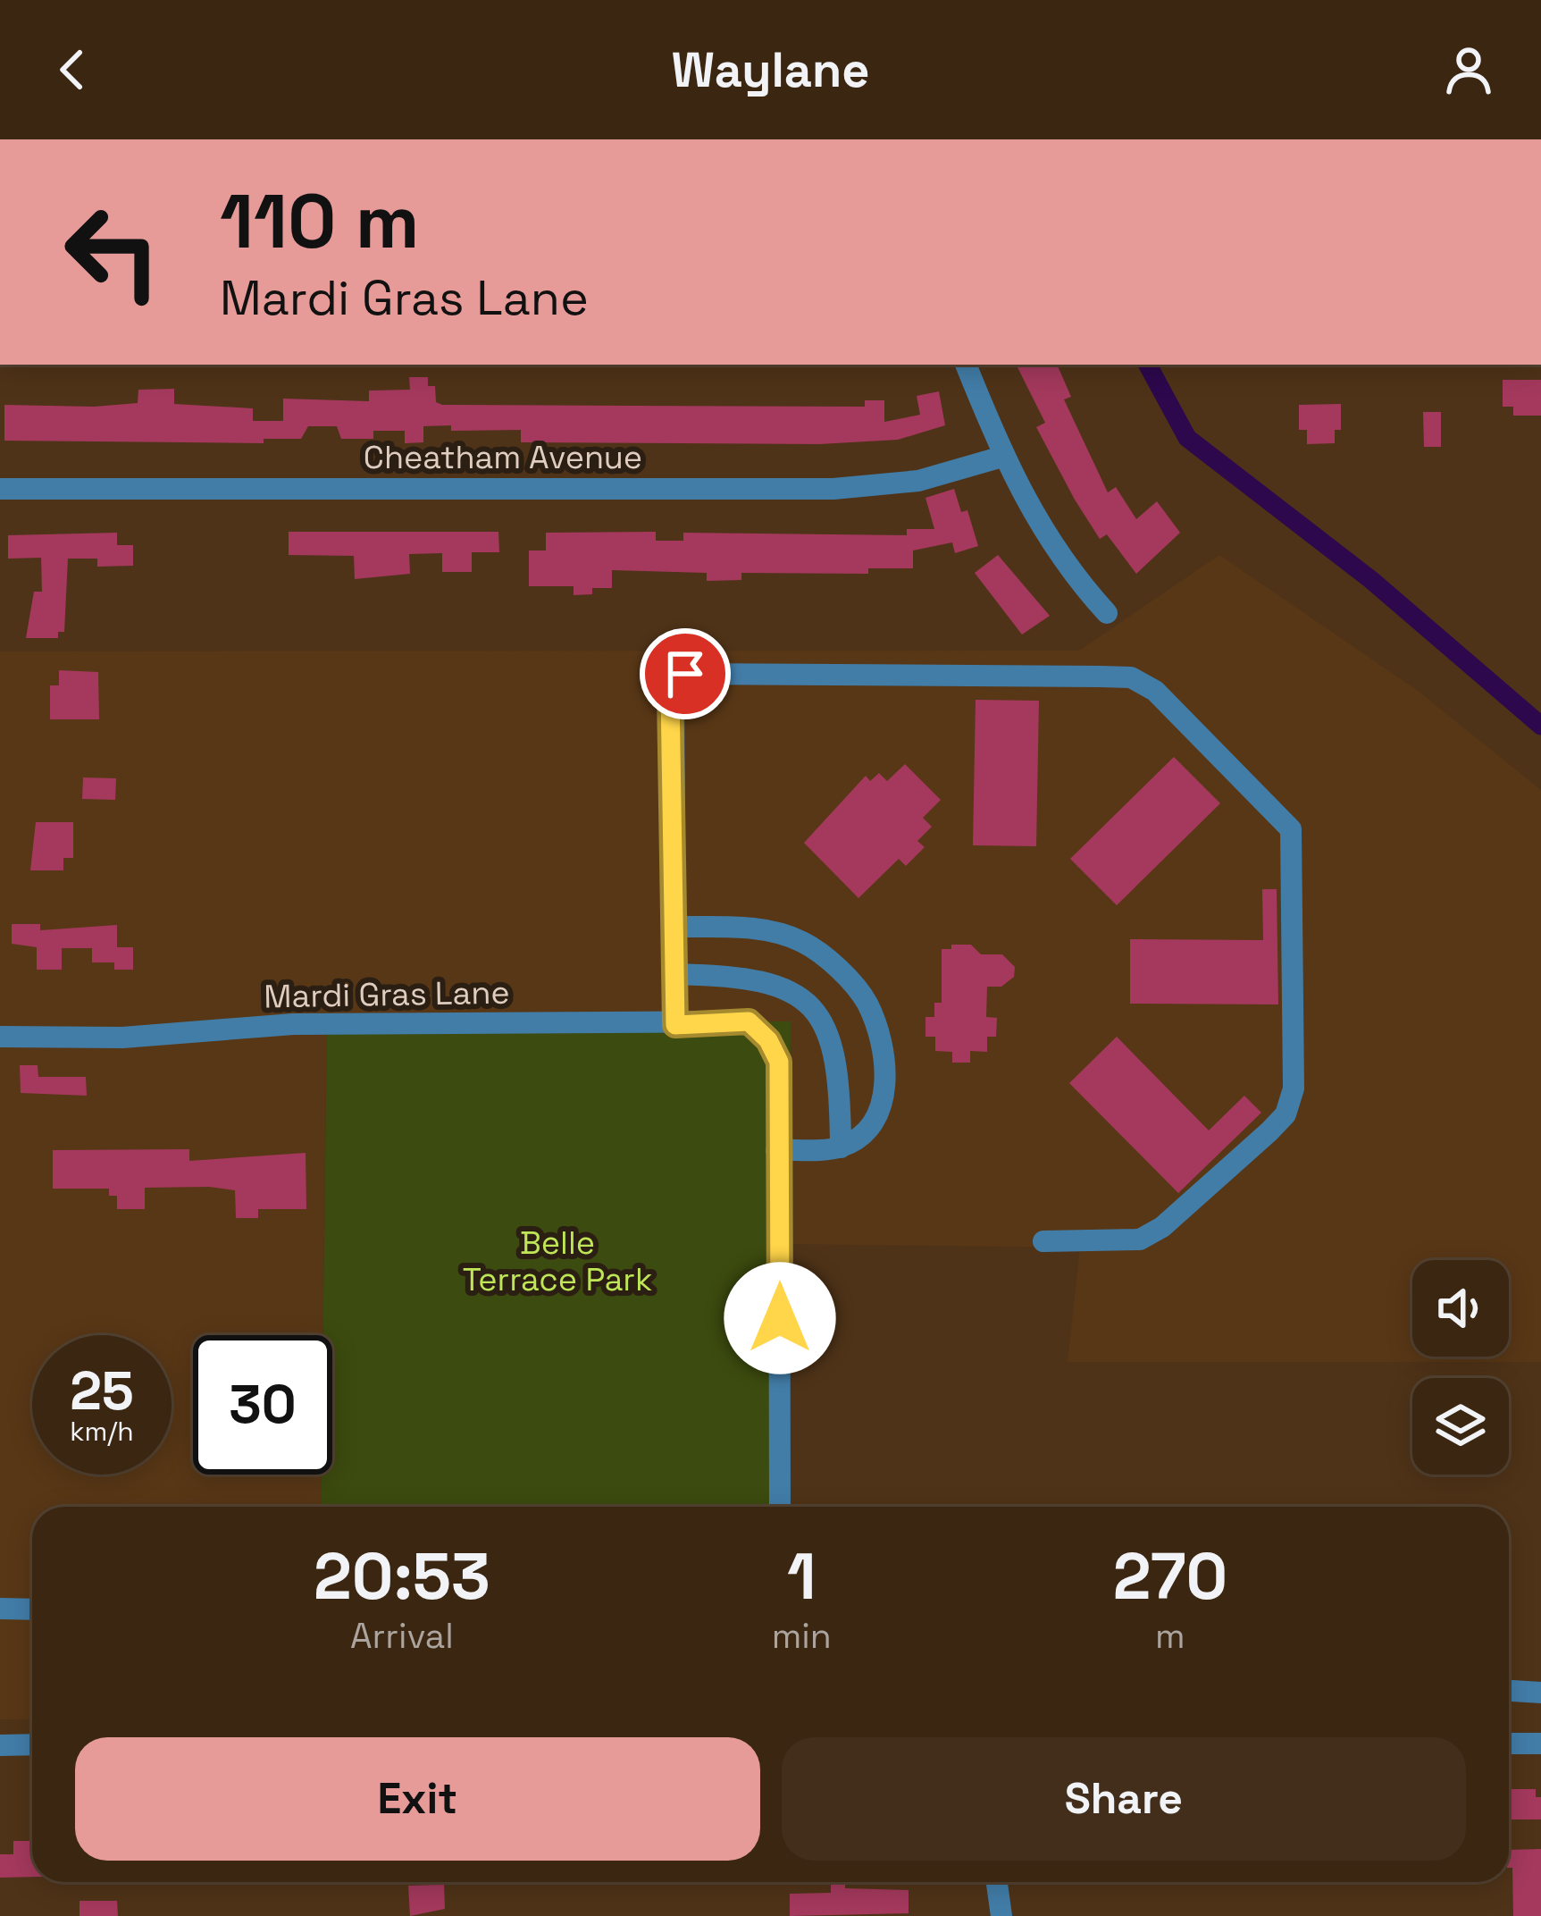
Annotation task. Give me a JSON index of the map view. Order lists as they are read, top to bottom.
{
  "streets": {
    "street": ["Cheatham Avenue", "Mardi Gras Lane"]
  },
  "parks": ["Belle Terrace Park"],
  "page": {
    "header": "Waylane",
    "turn": ["110 m", "Mardi Gras Lane"],
    "speed": "25 km/h",
    "limit": "30",
    "eta": [
      "20:53",
      "Arrival",
      "1",
      "min",
      "270",
      "m"
    ],
    "buttons": ["Exit", "Share"]
  }
}
